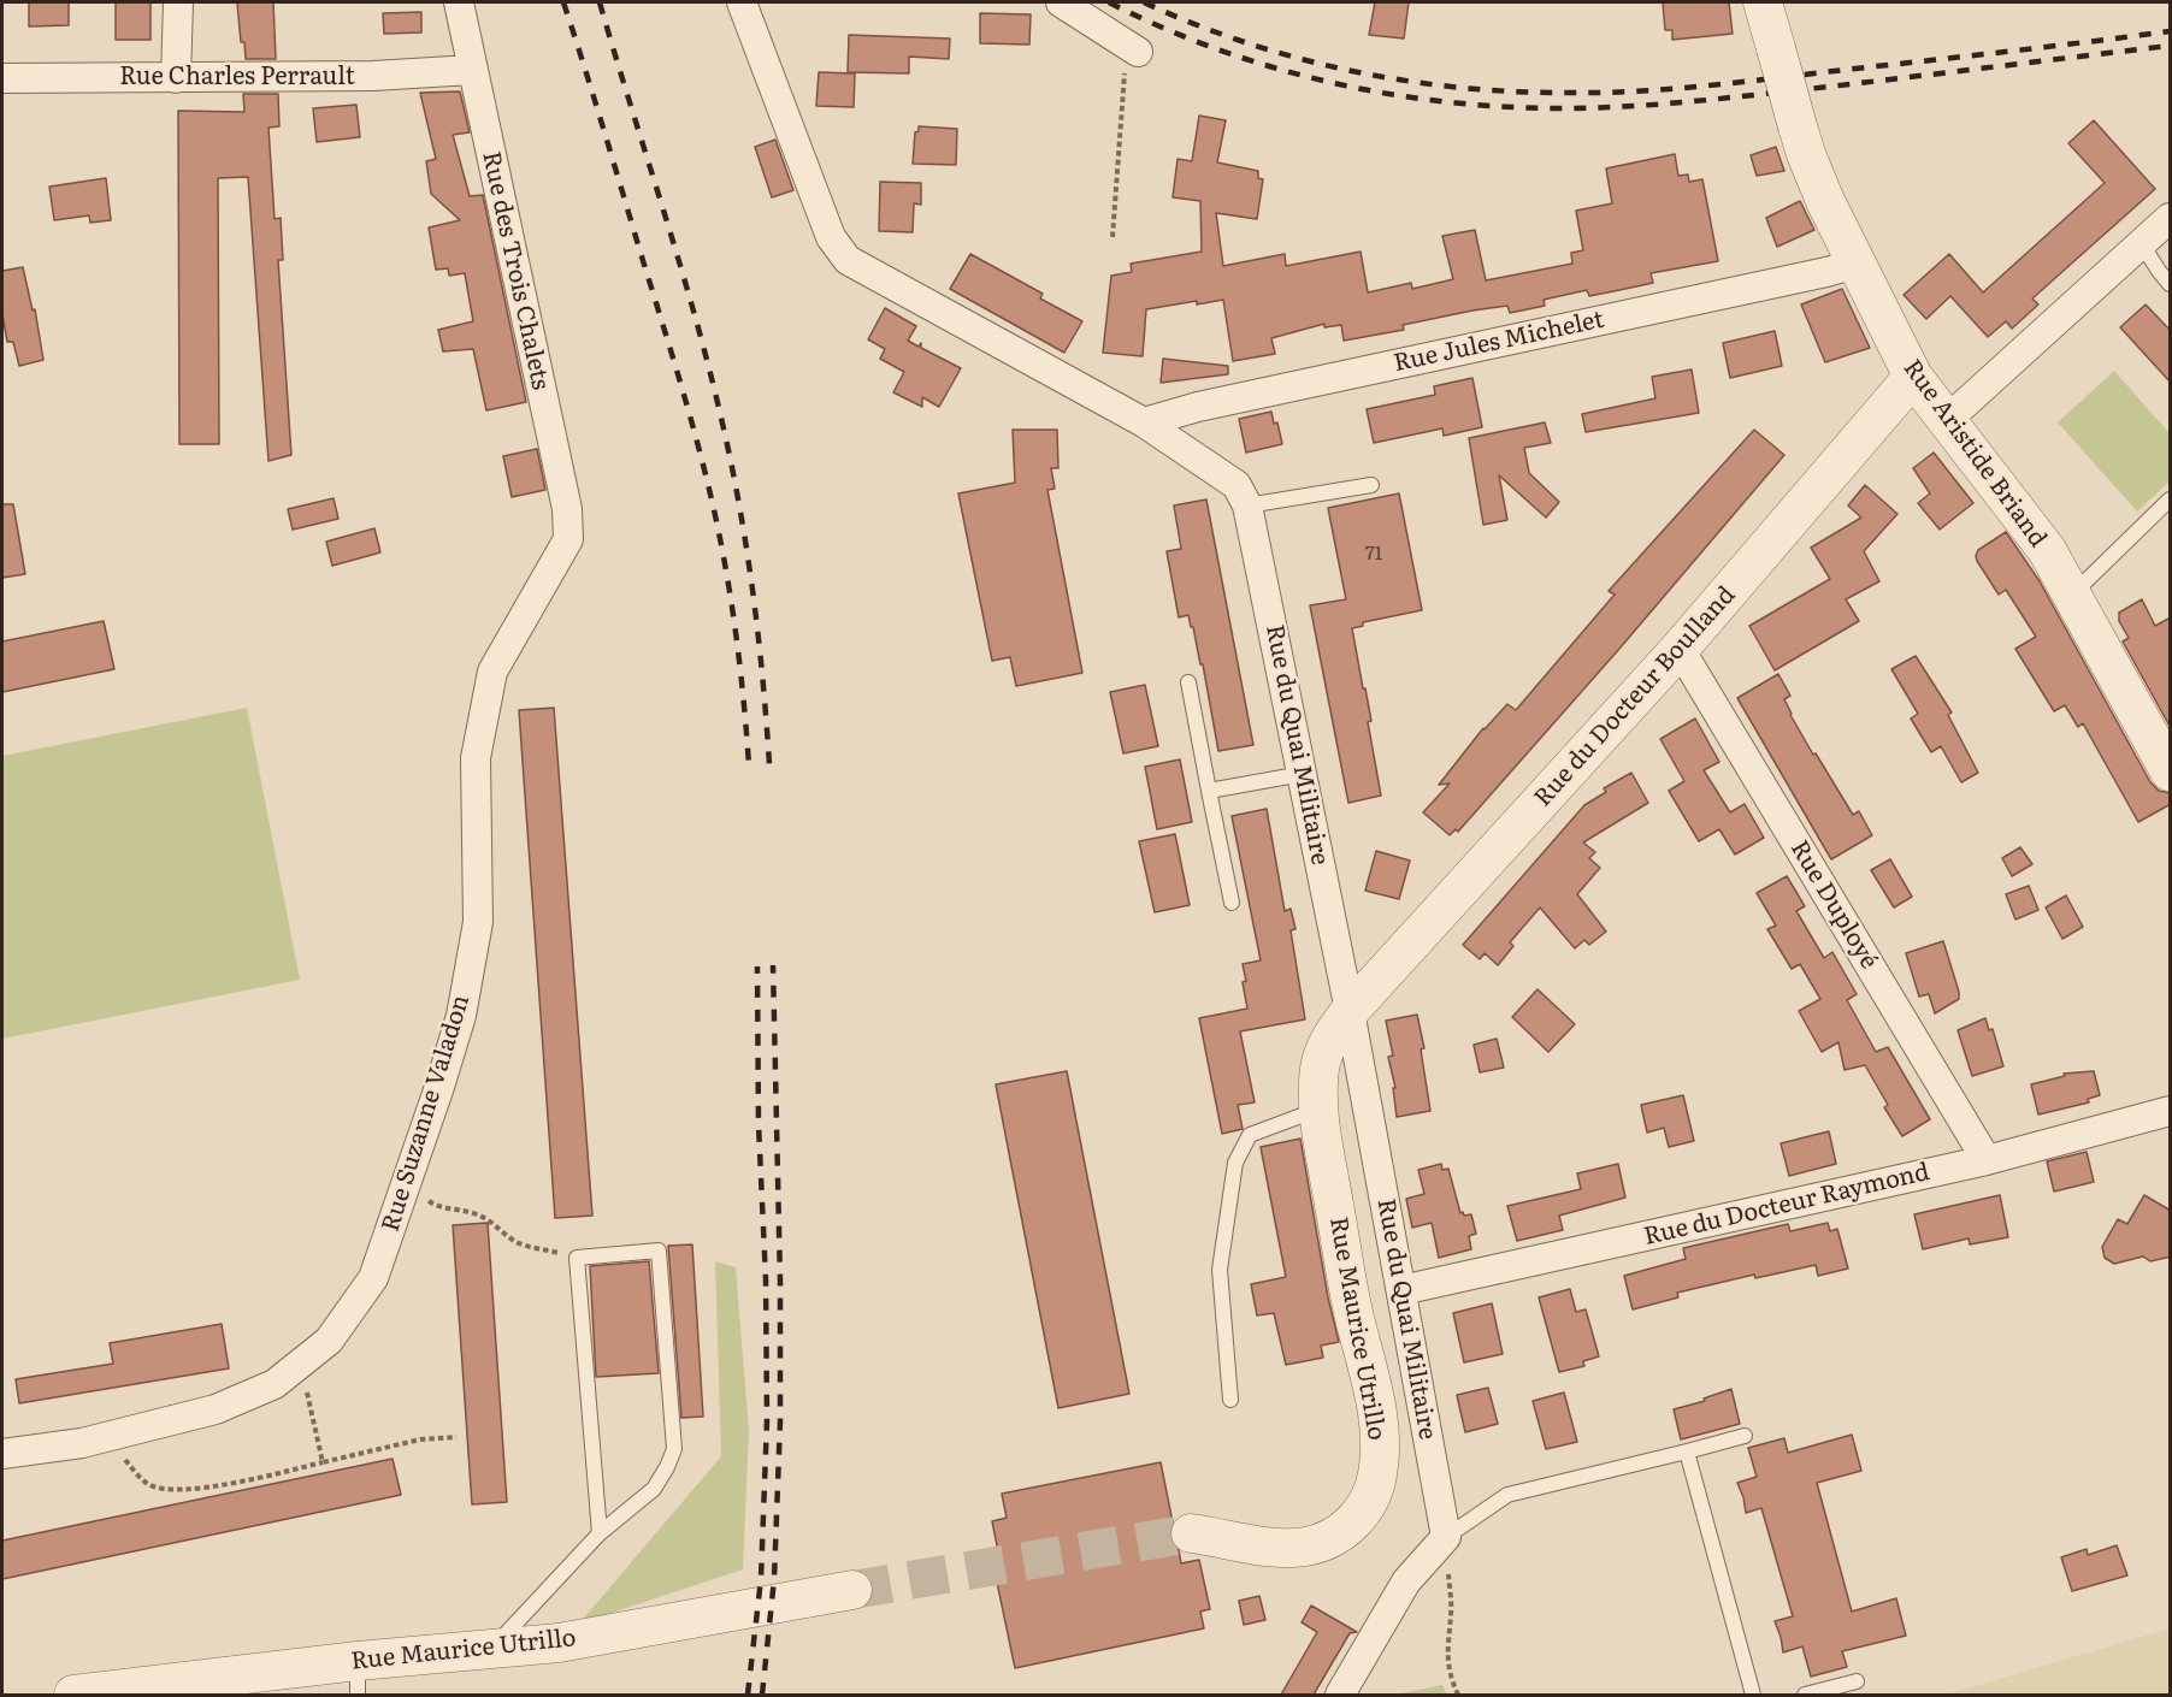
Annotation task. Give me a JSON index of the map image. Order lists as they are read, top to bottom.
{
  "streets": {
    "street": [
      "Rue Charles Perrault",
      "Rue des Trois Chalets",
      "Rue Jules Michelet",
      "Rue Aristide Briand",
      "Rue du Docteur Boulland",
      "Rue du Quai Militaire",
      "Rue Duployé",
      "Rue Suzanne Valadon",
      "Rue du Docteur Raymond",
      "Rue Maurice Utrillo"
    ]
  },
  "crossings": [
    ["Rue Charles Perrault", "Rue des Trois Chalets"],
    ["Rue des Trois Chalets", "Rue Suzanne Valadon"],
    ["Rue Jules Michelet", "Rue Aristide Briand"],
    ["Rue Jules Michelet", "Rue du Quai Militaire"],
    ["Rue Aristide Briand", "Rue du Docteur Boulland"],
    ["Rue du Docteur Boulland", "Rue du Quai Militaire"],
    ["Rue du Docteur Boulland", "Rue Duployé"],
    ["Rue du Docteur Boulland", "Rue Maurice Utrillo"],
    ["Rue du Quai Militaire", "Rue du Docteur Raymond"],
    ["Rue du Quai Militaire", "Rue Maurice Utrillo"],
    ["Rue Duployé", "Rue du Docteur Raymond"]
  ],
  "house_numbers": ["71"]
}
